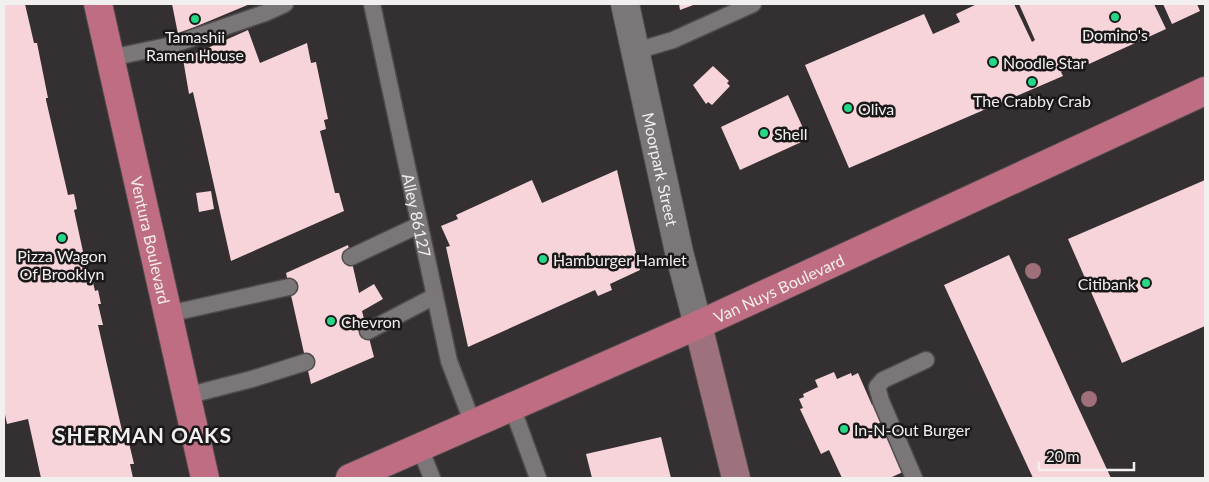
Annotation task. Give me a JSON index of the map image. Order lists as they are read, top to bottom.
{
  "streets": {
    "main road": ["Moorpark Street", "Ventura Boulevard", "Van Nuys Boulevard"],
    "lane": ["Alley 86127"]
  },
  "crossings": [
    ["Moorpark Street", "Van Nuys Boulevard"],
    ["Alley 86127", "Van Nuys Boulevard"]
  ],
  "districts": ["SHERMAN OAKS"],
  "places": [
    "Domino's",
    "Tamashii Ramen House",
    "Noodle Star",
    "The Crabby Crab",
    "Oliva",
    "Shell",
    "Pizza Wagon Of Brooklyn",
    "Hamburger Hamlet",
    "Citibank",
    "Chevron",
    "In-N-Out Burger"
  ],
  "scale_bar": "20 m"
}
